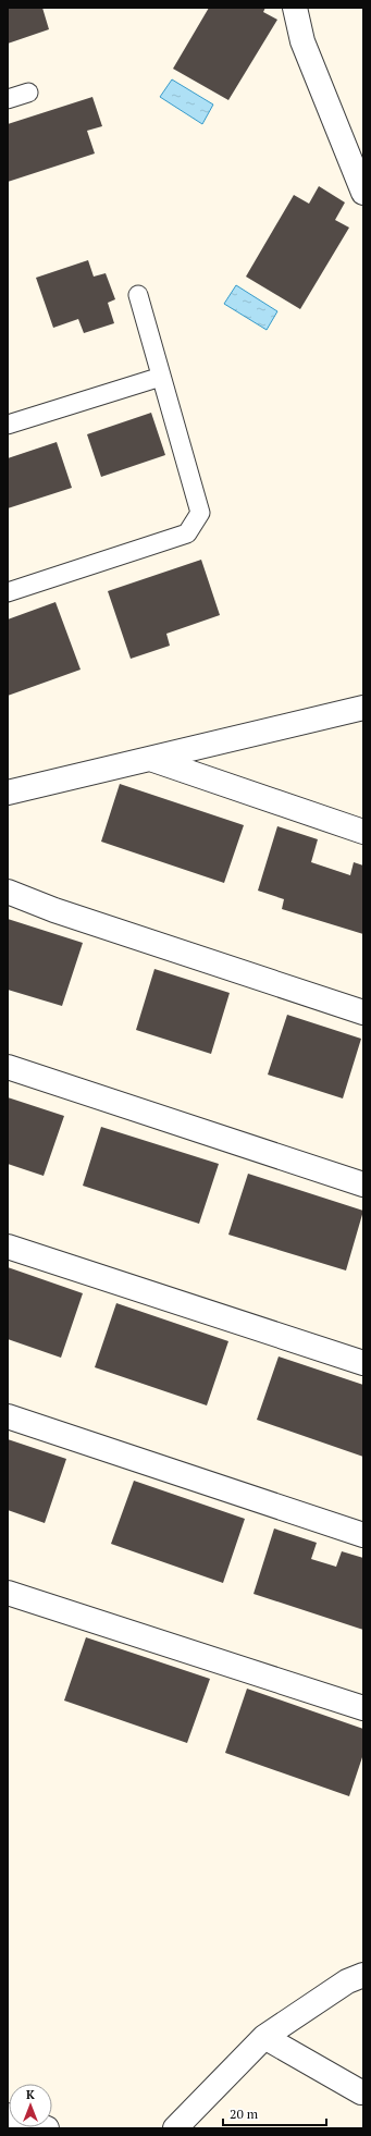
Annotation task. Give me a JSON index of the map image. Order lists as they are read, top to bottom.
{
  "scale_bar": "20 m",
  "north": "top"
}
